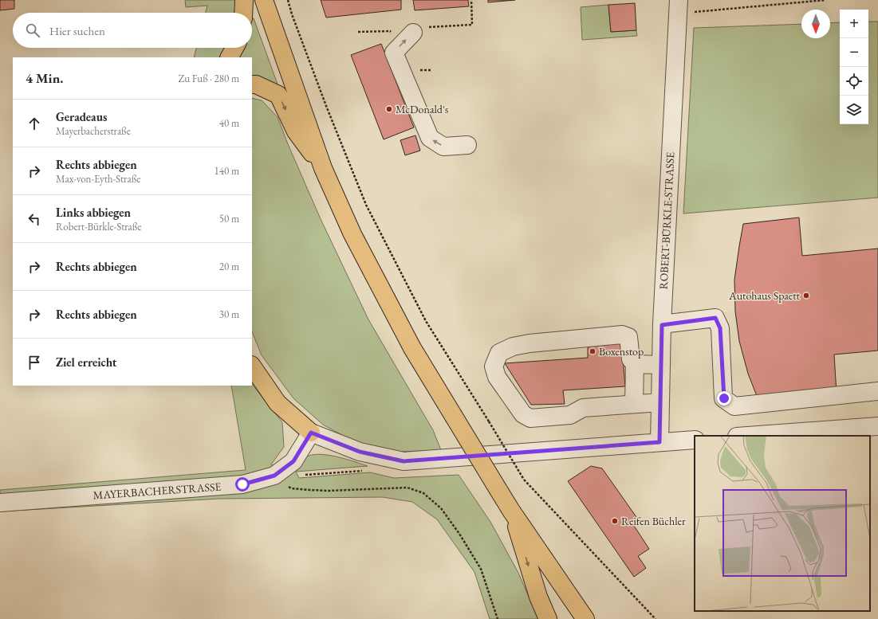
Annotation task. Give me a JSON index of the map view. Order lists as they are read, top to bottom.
{
  "streets": {
    "street": ["ROBERT-BÜRKLE-STRASSE", "MAYERBACHERSTRASSE"]
  },
  "places": [
    "McDonald's",
    "Autohaus Spaett",
    "Boxenstop",
    "Reifen Büchler"
  ],
  "north": "bottom",
  "page": {
    "map_buttons": ["+", "−"],
    "search": "Hier suchen",
    "heading": ["4 Min.", "Zu Fuß · 280 m"],
    "list": [
      ["Geradeaus", "Mayerbacherstraße", "40 m"],
      ["Rechts abbiegen", "Max-von-Eyth-Straße", "140 m"],
      ["Links abbiegen", "Robert-Bürkle-Straße", "50 m"],
      ["Rechts abbiegen", "20 m"],
      ["Rechts abbiegen", "30 m"],
      "Ziel erreicht"
    ]
  }
}
